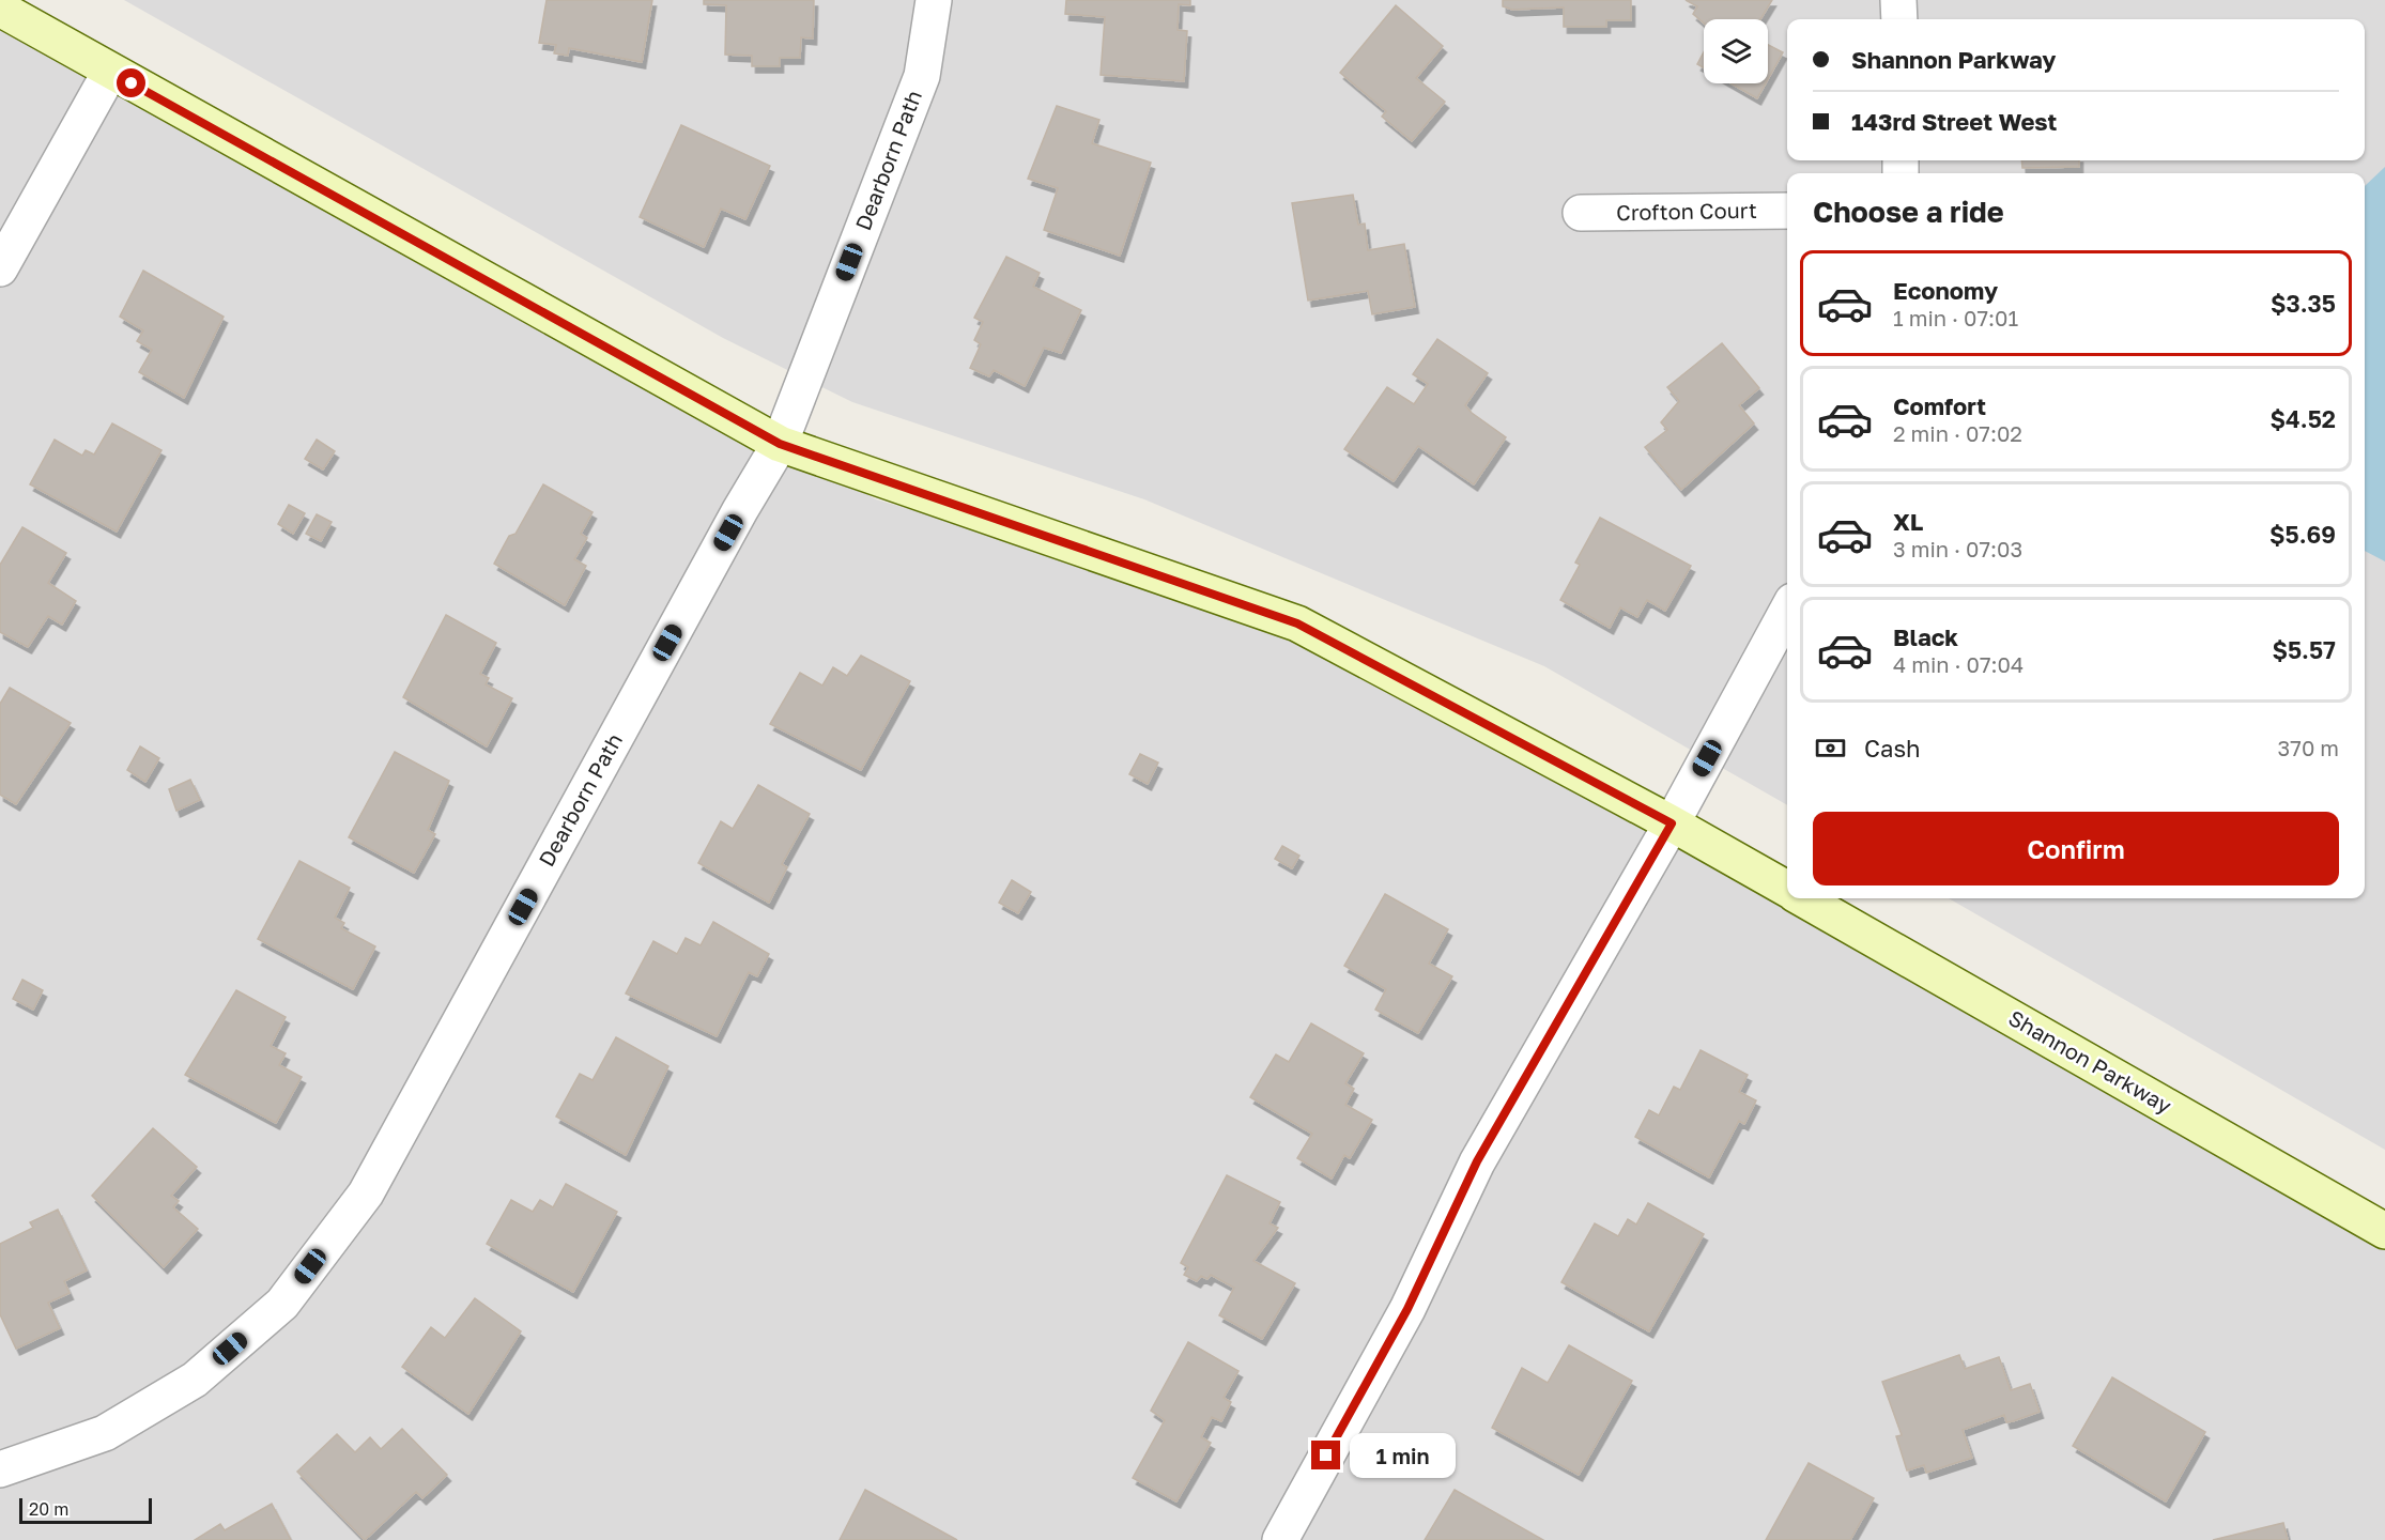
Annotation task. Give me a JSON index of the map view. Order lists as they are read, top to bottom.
{
  "streets": {
    "street": ["Dearborn Path", "Crofton Court", "Shannon Parkway"]
  },
  "crossings": [
    ["Dearborn Path", "Shannon Parkway"]
  ],
  "scale_bar": "20 m",
  "page": {
    "banner": ["Shannon Parkway", "143rd Street West"],
    "heading": "Choose a ride",
    "list": [
      {
        "name": "Economy",
        "note": "1 min · 07:01",
        "value": "$3.35"
      },
      {
        "name": "Comfort",
        "note": "2 min · 07:02",
        "value": "$4.52"
      },
      {
        "name": "XL",
        "note": "3 min · 07:03",
        "value": "$5.69"
      },
      {
        "name": "Black",
        "note": "4 min · 07:04",
        "value": "$5.57"
      }
    ],
    "pay": ["Cash", "370 m"],
    "buttons": "Confirm",
    "bubble": "1 min",
    "scale": "20 m"
  }
}
